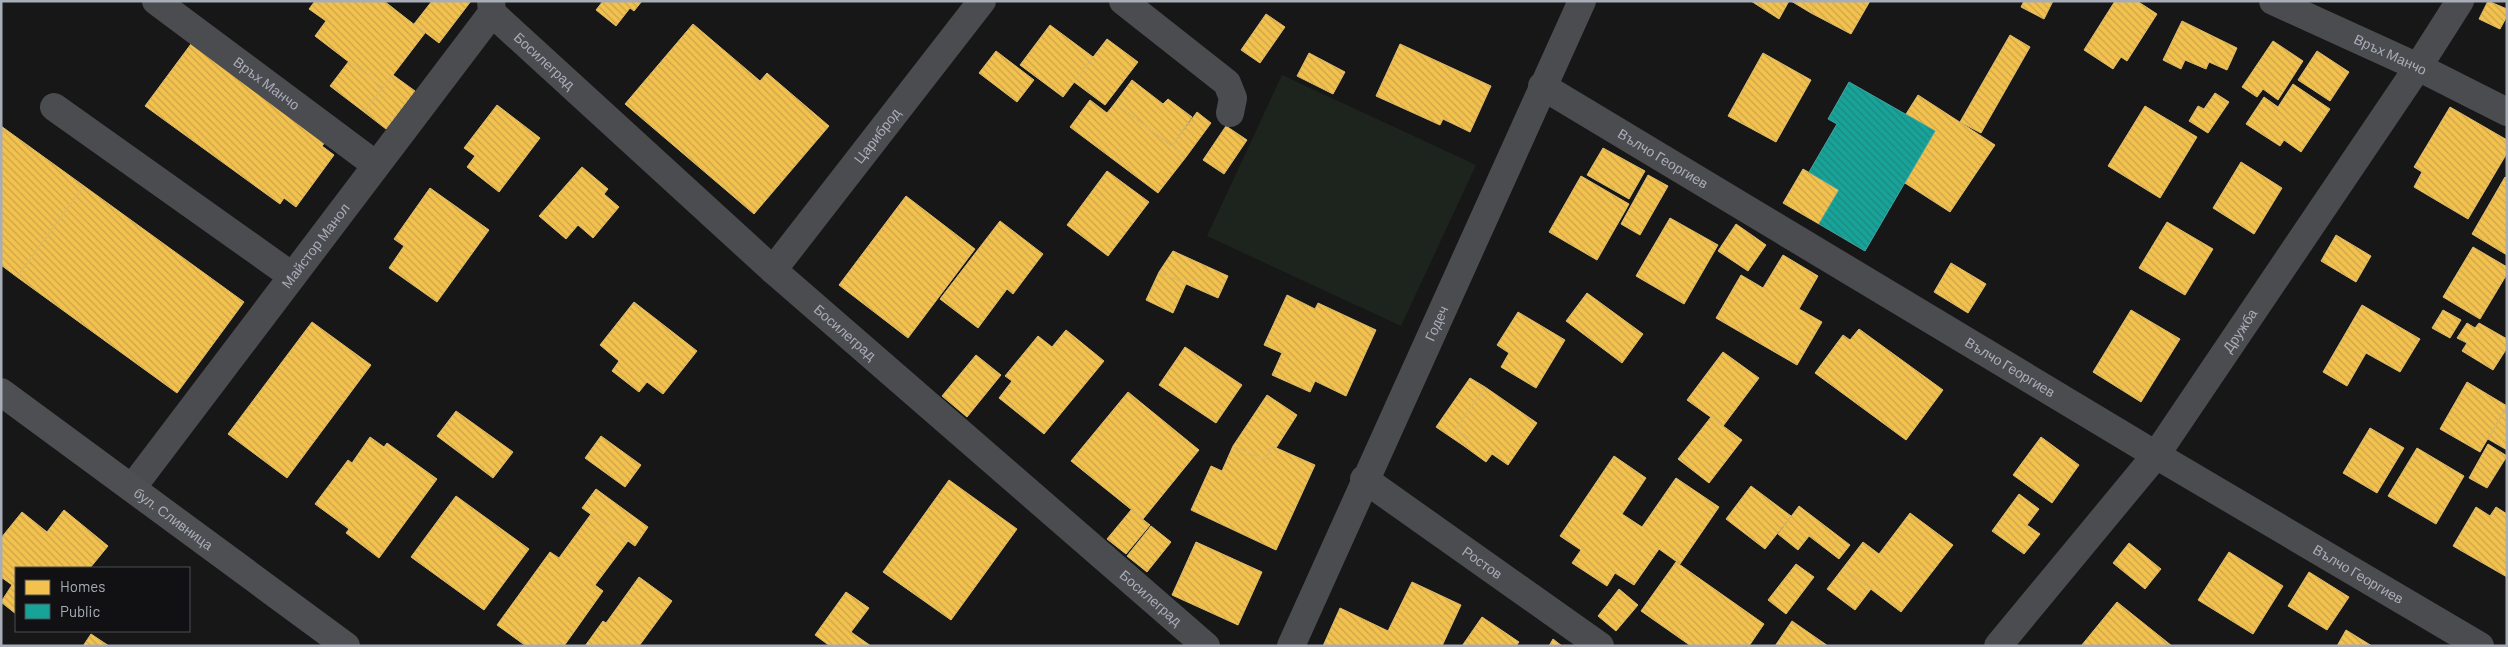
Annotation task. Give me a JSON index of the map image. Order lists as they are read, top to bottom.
{
  "streets": {
    "main road": ["бул. Сливница"],
    "street": [
      "Връх Манчо",
      "Босилеград",
      "Цариброд",
      "Вълчо Георгиев",
      "Майстор Манол",
      "Годеч",
      "Дружба",
      "Ростов"
    ]
  },
  "crossings": [
    ["Връх Манчо", "Майстор Манол"],
    ["Връх Манчо", "Дружба"],
    ["Босилеград", "Цариброд"],
    ["Босилеград", "Майстор Манол"],
    ["Вълчо Георгиев", "Годеч"],
    ["Вълчо Георгиев", "Дружба"],
    ["Майстор Манол", "бул. Сливница"],
    ["Годеч", "Ростов"]
  ],
  "legend": ["Homes", "Public"]
}
